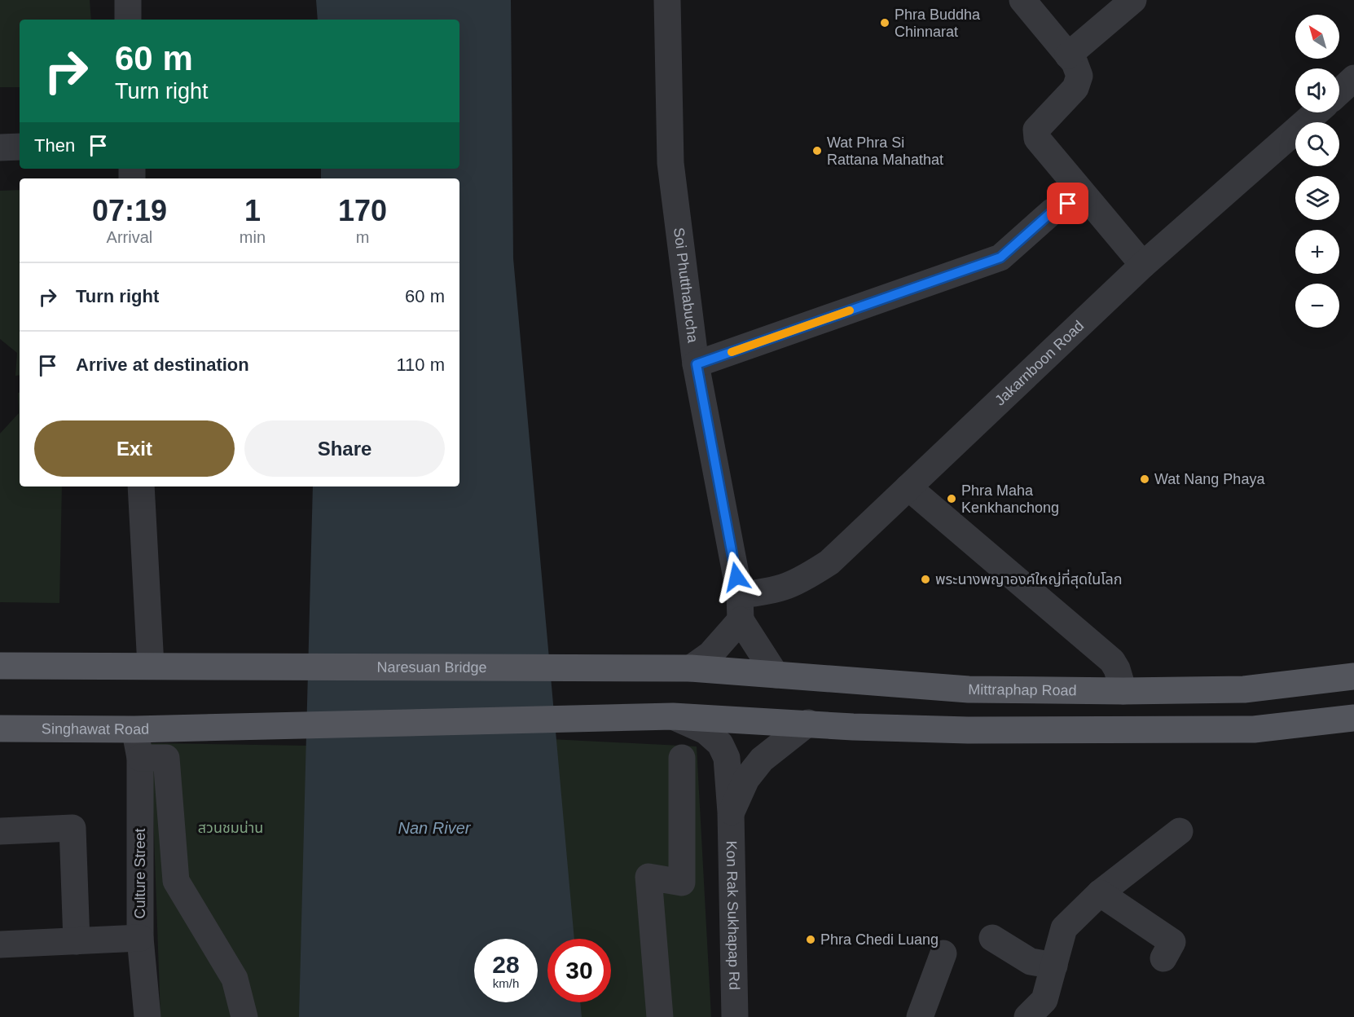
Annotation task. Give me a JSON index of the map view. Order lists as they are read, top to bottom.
{
  "streets": {
    "main road": ["Naresuan Bridge", "Mittraphap Road", "Singhawat Road"],
    "street": [
      "Soi Phutthabucha",
      "Jakarnboon Road",
      "Culture Street",
      "Kon Rak Sukhapap Rd"
    ]
  },
  "crossings": [
    ["Soi Phutthabucha", "Jakarnboon Road"],
    ["Naresuan Bridge", "Mittraphap Road"],
    ["Singhawat Road", "Culture Street"],
    ["Singhawat Road", "Kon Rak Sukhapap Rd"]
  ],
  "water": ["Nan River"],
  "parks": ["สวนชมน่าน"],
  "places": [
    "Phra Buddha Chinnarat",
    "Wat Phra Si Rattana Mahathat",
    "Wat Nang Phaya",
    "Phra Maha Kenkhanchong",
    "พระนางพญาองค์ใหญ่ที่สุดในโลก",
    "Phra Chedi Luang"
  ],
  "north": "top left",
  "page": {
    "map_buttons": ["+", "−"],
    "turn": ["60 m", "Turn right"],
    "then": "Then",
    "eta": [
      "07:19",
      "Arrival",
      "1",
      "min",
      "170",
      "m"
    ],
    "list": [
      {
        "name": "Turn right",
        "value": "60 m"
      },
      {
        "name": "Arrive at destination",
        "value": "110 m"
      }
    ],
    "buttons": ["Exit", "Share"],
    "speed": "28 km/h",
    "limit": "30"
  }
}
